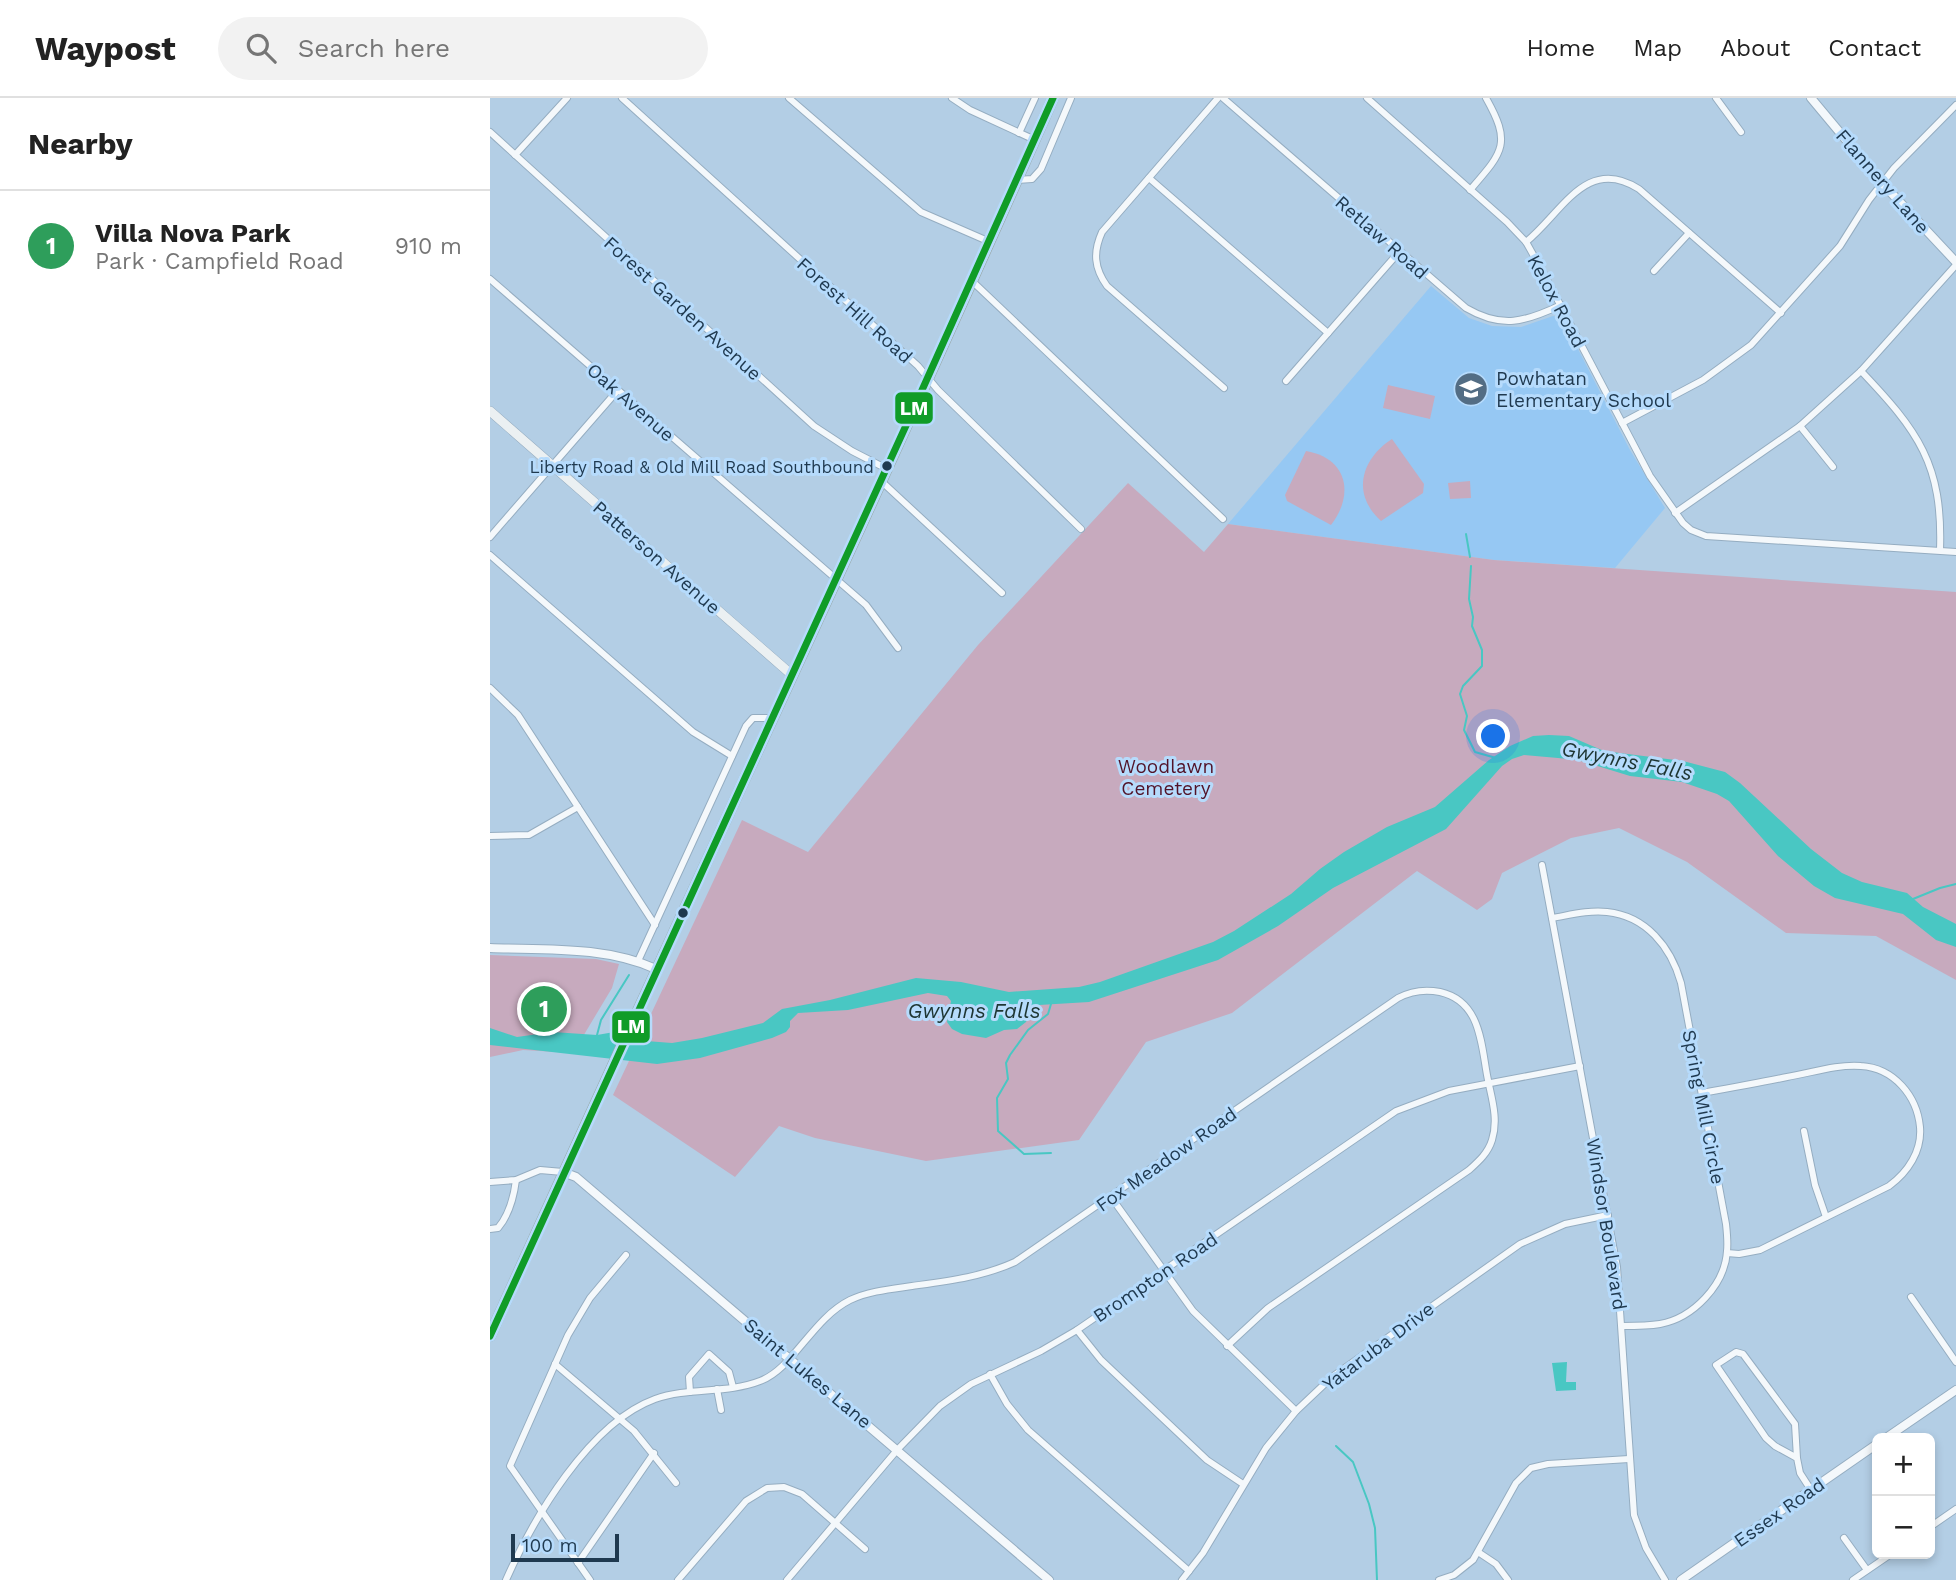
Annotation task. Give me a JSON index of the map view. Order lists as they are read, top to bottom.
{
  "streets": {
    "main road": ["Patterson Avenue"],
    "street": [
      "Flannery Lane",
      "Retlaw Road",
      "Kelox Road",
      "Forest Garden Avenue",
      "Forest Hill Road",
      "Oak Avenue",
      "Spring Mill Circle",
      "Fox Meadow Road",
      "Windsor Boulevard",
      "Brompton Road",
      "Yataruba Drive",
      "Saint Lukes Lane",
      "Essex Road"
    ]
  },
  "crossings": [
    ["Retlaw Road", "Kelox Road"],
    ["Spring Mill Circle", "Windsor Boulevard"],
    ["Fox Meadow Road", "Brompton Road"],
    ["Fox Meadow Road", "Saint Lukes Lane"],
    ["Windsor Boulevard", "Brompton Road"],
    ["Windsor Boulevard", "Yataruba Drive"],
    ["Brompton Road", "Saint Lukes Lane"]
  ],
  "water": ["Gwynns Falls"],
  "parks": ["Woodlawn Cemetery"],
  "places": {
    "school or university": ["Powhatan Elementary School"],
    "other": ["Liberty Road & Old Mill Road Southbound"]
  },
  "lines": ["transit line LM"],
  "scale_bar": "100 m",
  "page": {
    "header": "Waypost",
    "search": "Search here",
    "nav": [
      "Home",
      "Map",
      "About",
      "Contact"
    ],
    "heading": "Nearby",
    "list": [
      {
        "mark": "1",
        "name": "Villa Nova Park",
        "note": "Park · Campfield Road",
        "value": "910 m"
      }
    ],
    "pins": "1",
    "map_buttons": ["+", "−"],
    "scale": "100 m"
  }
}
